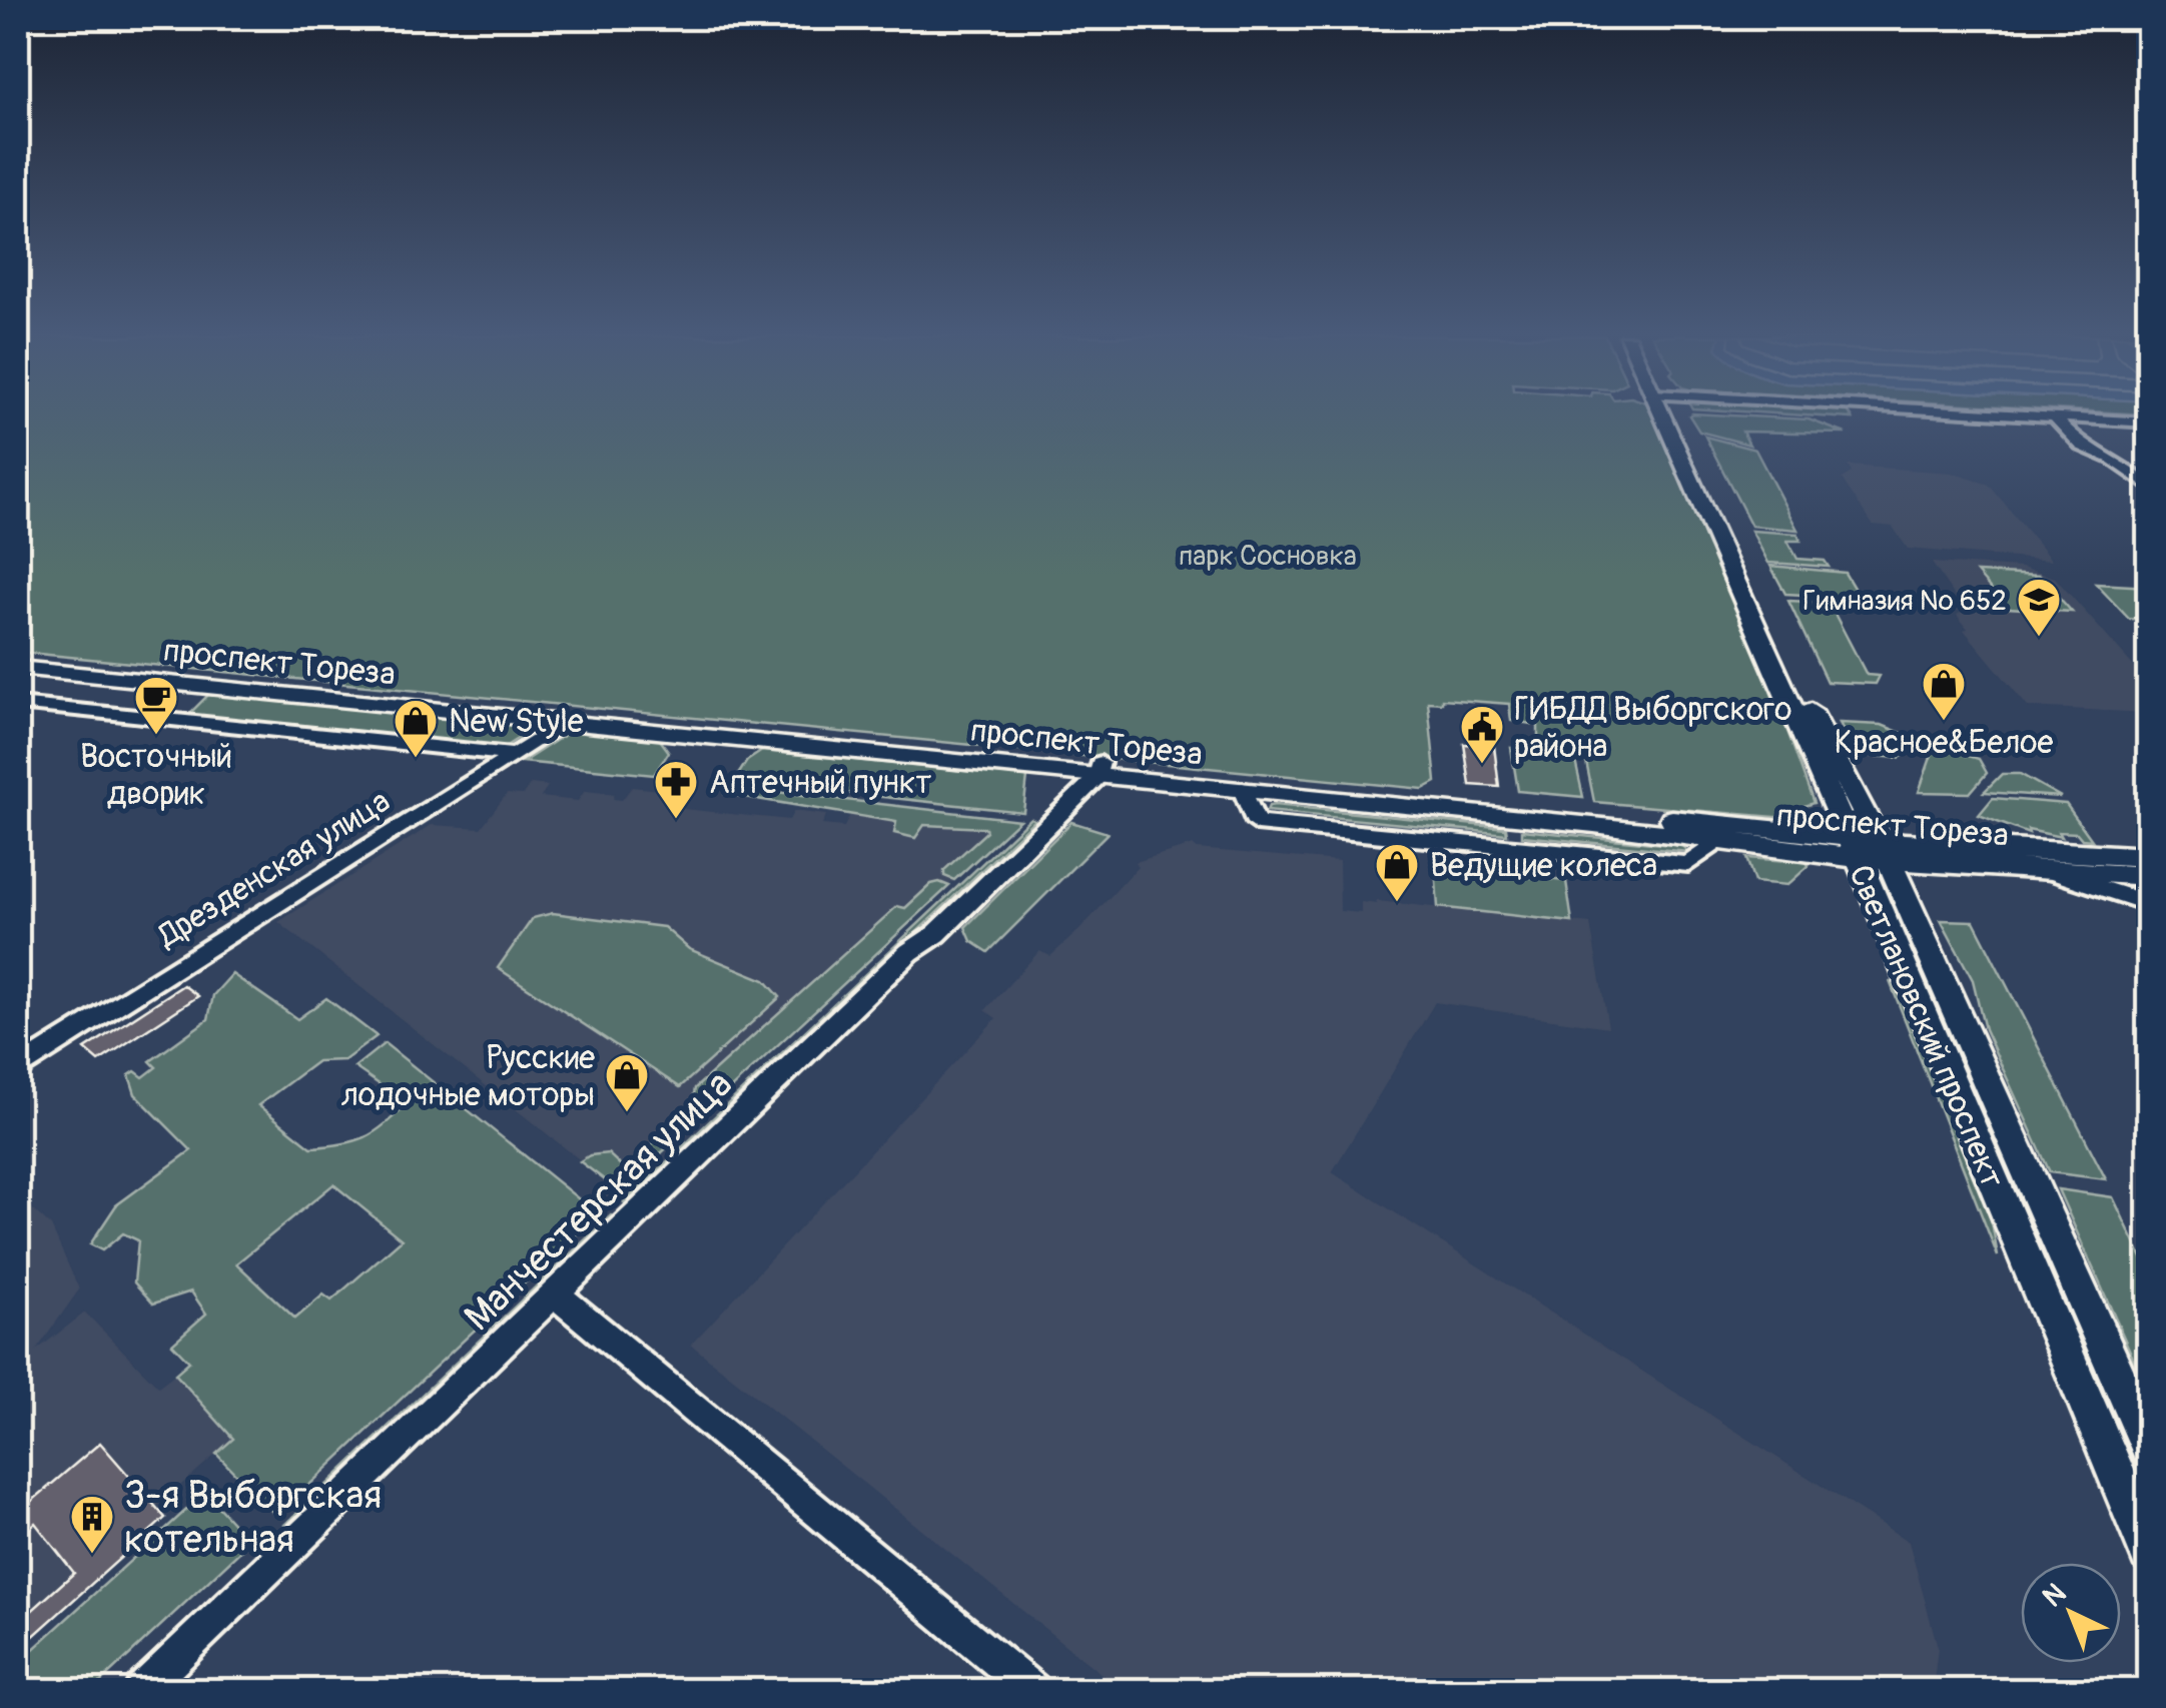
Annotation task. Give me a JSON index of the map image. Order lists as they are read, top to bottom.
{
  "streets": {
    "main road": ["проспект Тореза", "Светлановский проспект"],
    "street": ["Дрезденская улица", "Манчестерская улица"]
  },
  "crossings": [
    ["проспект Тореза", "Дрезденская улица"],
    ["проспект Тореза", "Светлановский проспект"],
    ["проспект Тореза", "Манчестерская улица"]
  ],
  "parks": ["парк Сосновка"],
  "places": {
    "school or university": ["Гимназия № 652"],
    "shop": [
      "Красное&Белое",
      "New Style",
      "Ведущие колеса",
      "Русские лодочные моторы"
    ],
    "cafe": ["Восточный дворик"],
    "public building": ["ГИБДД Выборгского района"],
    "pharmacy": ["Аптечный пункт"],
    "building": ["3-я Выборгская котельная"]
  },
  "north": "top left"
}
